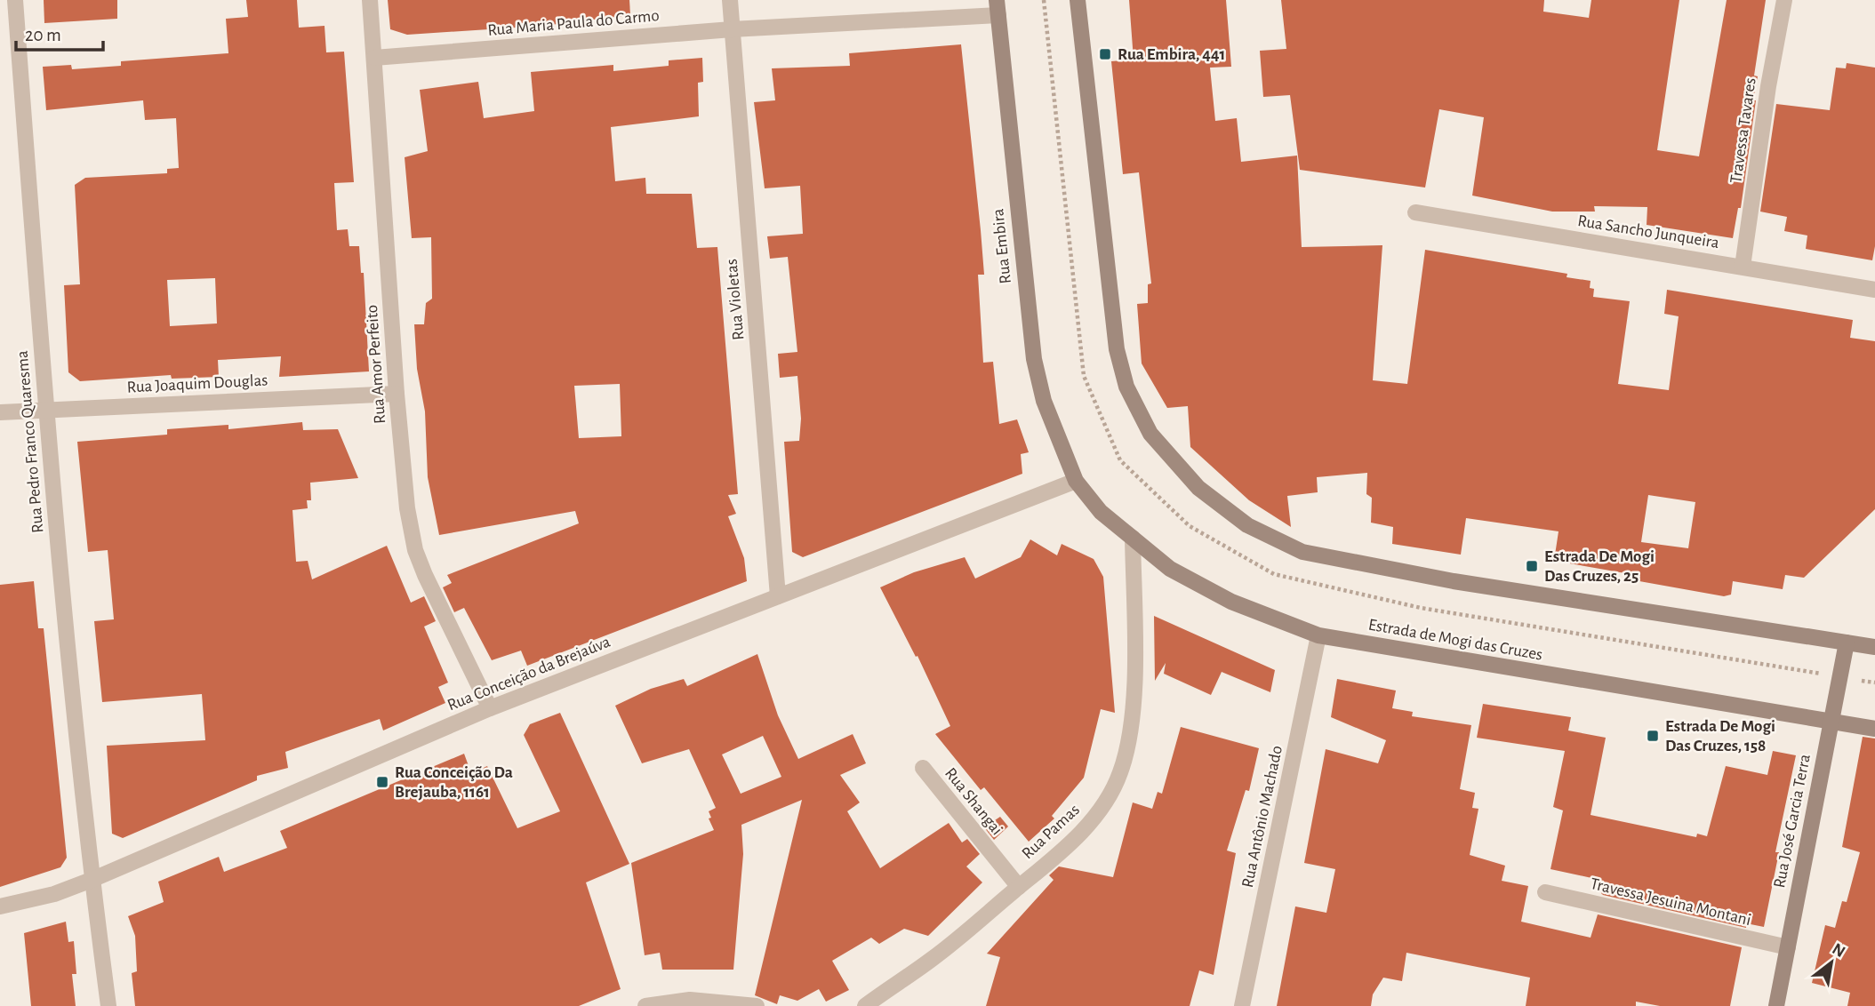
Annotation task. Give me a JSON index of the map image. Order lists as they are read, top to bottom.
{
  "streets": {
    "main road": ["Rua Embira", "Estrada de Mogi das Cruzes", "Rua José Garcia Terra"],
    "street": [
      "Rua Maria Paula do Carmo",
      "Travessa Tavares",
      "Rua Sancho Junqueira",
      "Rua Violetas",
      "Rua Amor Perfeito",
      "Rua Joaquim Douglas",
      "Rua Pedro Franco Quaresma",
      "Rua Conceição da Brejaúva",
      "Rua Shangai",
      "Rua Antônio Machado",
      "Rua Pamas",
      "Travessa Jesuina Montani"
    ]
  },
  "crossings": [
    ["Rua Maria Paula do Carmo", "Rua Embira"],
    ["Rua Maria Paula do Carmo", "Rua Violetas"],
    ["Rua Maria Paula do Carmo", "Rua Amor Perfeito"],
    ["Travessa Tavares", "Rua Sancho Junqueira"],
    ["Rua Embira", "Estrada de Mogi das Cruzes"],
    ["Rua Embira", "Rua Conceição da Brejaúva"],
    ["Rua Violetas", "Rua Conceição da Brejaúva"],
    ["Rua Amor Perfeito", "Rua Joaquim Douglas"],
    ["Rua Amor Perfeito", "Rua Conceição da Brejaúva"],
    ["Rua Joaquim Douglas", "Rua Pedro Franco Quaresma"],
    ["Rua Pedro Franco Quaresma", "Rua Conceição da Brejaúva"],
    ["Estrada de Mogi das Cruzes", "Rua Conceição da Brejaúva"],
    ["Estrada de Mogi das Cruzes", "Rua Antônio Machado"],
    ["Estrada de Mogi das Cruzes", "Rua José Garcia Terra"],
    ["Estrada de Mogi das Cruzes", "Rua Pamas"],
    ["Rua Shangai", "Rua Pamas"],
    ["Rua José Garcia Terra", "Travessa Jesuina Montani"]
  ],
  "places": {
    "transit": [
      "Rua Embira, 441",
      "Estrada De Mogi Das Cruzes, 25",
      "Estrada De Mogi Das Cruzes, 158",
      "Rua Conceição Da Brejauba, 1161"
    ]
  },
  "scale_bar": "20 m",
  "north": "top right"
}
